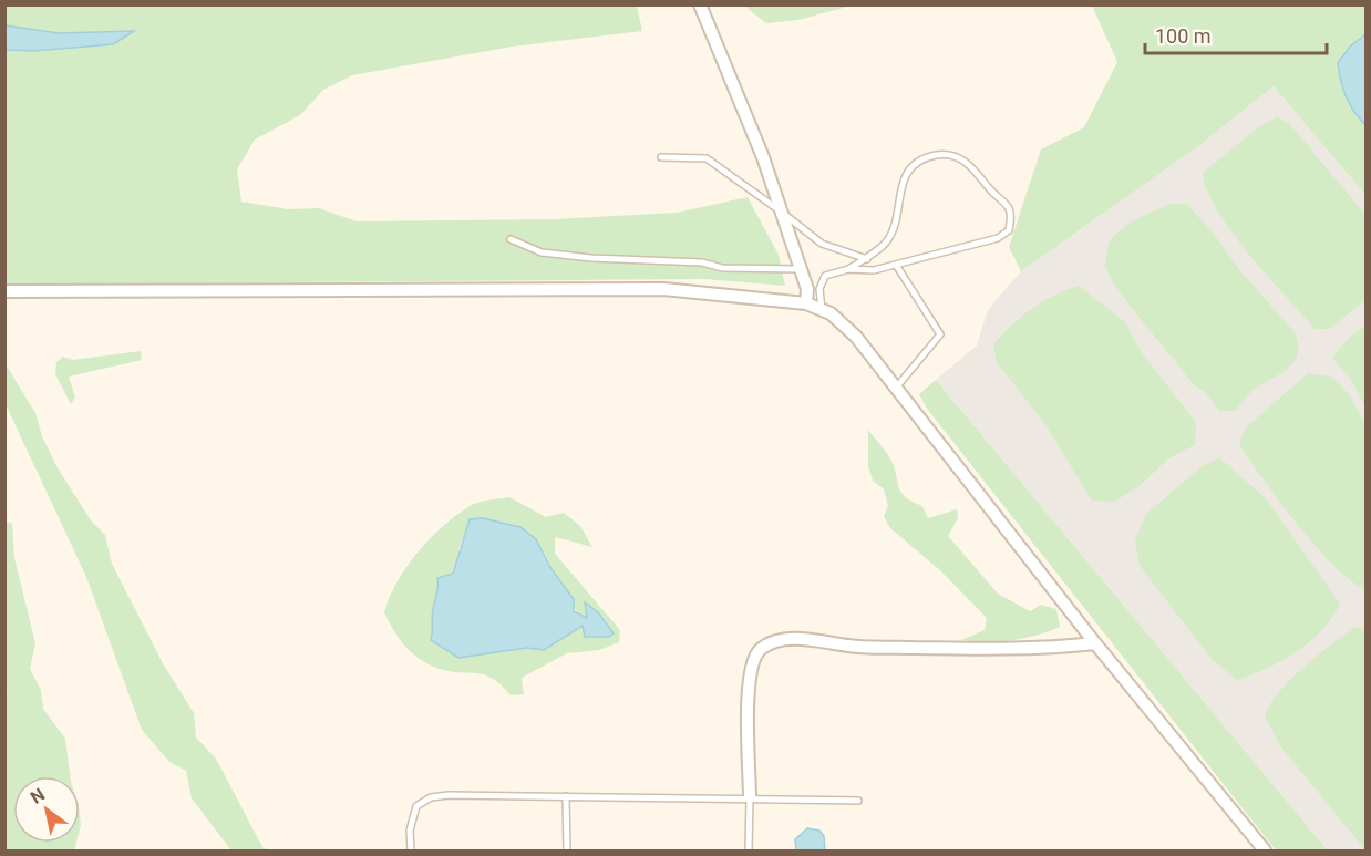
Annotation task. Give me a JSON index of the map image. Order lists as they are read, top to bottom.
{
  "scale_bar": "100 m",
  "north": "top left"
}
